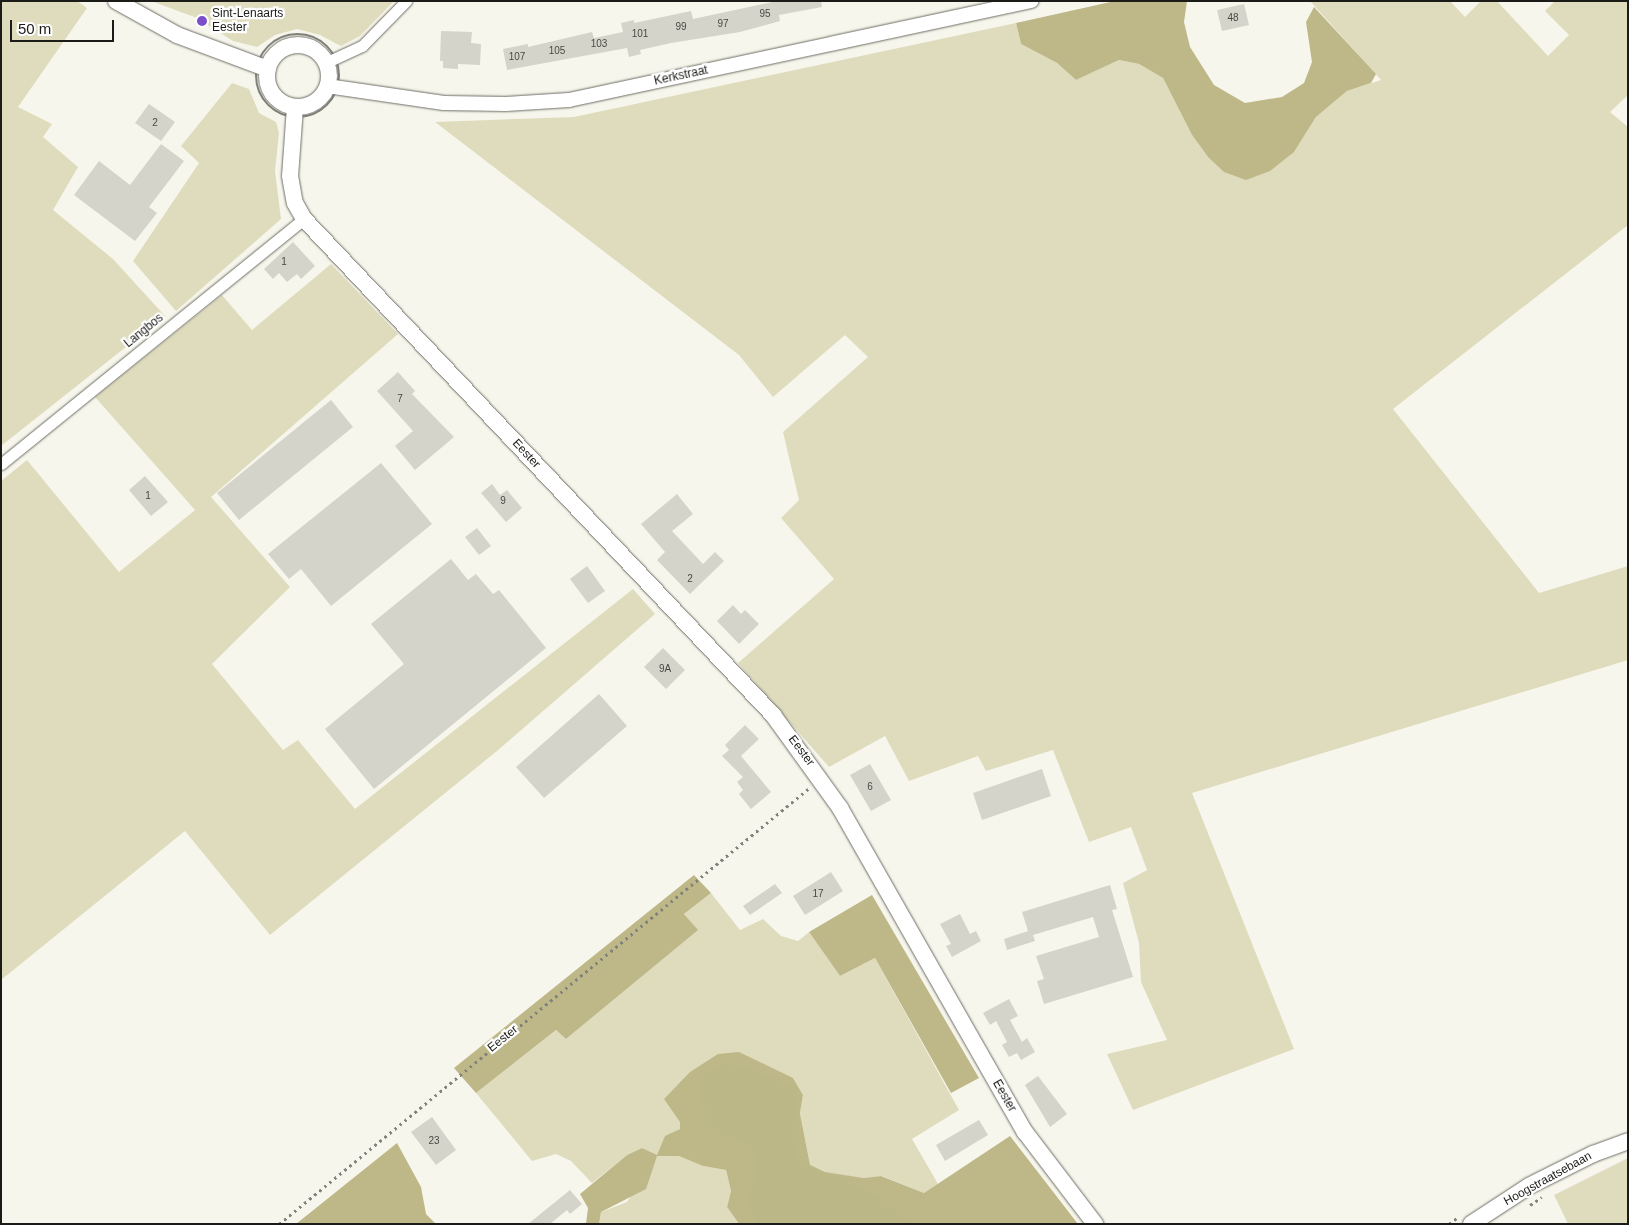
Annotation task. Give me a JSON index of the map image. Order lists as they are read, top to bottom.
{
  "streets": {
    "main road": ["Eester", "Hoogstraatsebaan"],
    "street": ["Kerkstraat", "Langbos"]
  },
  "crossings": [
    ["Kerkstraat", "Eester"],
    ["Langbos", "Eester"]
  ],
  "places": ["Sint-Lenaarts Eester"],
  "house_numbers": [
    "95",
    "48",
    "97",
    "99",
    "101",
    "103",
    "105",
    "107",
    "2",
    "1",
    "7",
    "1",
    "9",
    "2",
    "9A",
    "6",
    "17",
    "23"
  ],
  "scale_bar": "50 m"
}
